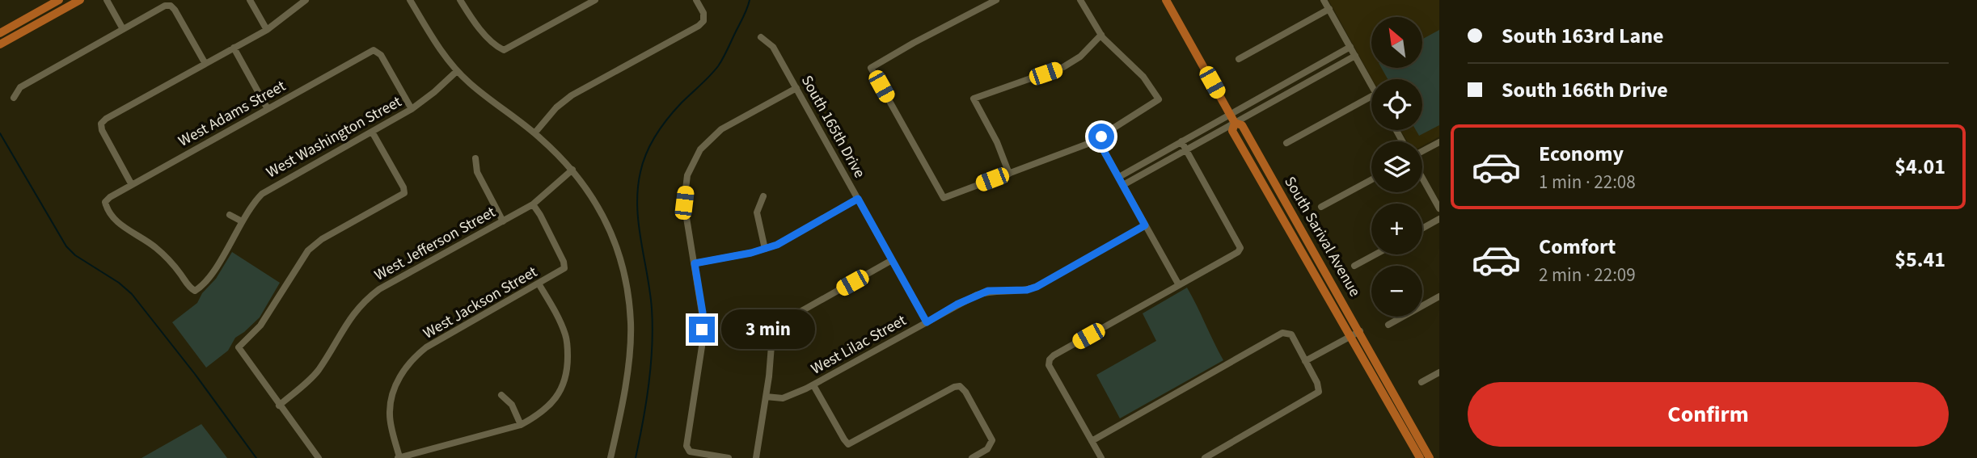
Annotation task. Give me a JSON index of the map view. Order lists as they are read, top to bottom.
{
  "streets": {
    "main road": ["South Sarival Avenue"],
    "street": [
      "West Adams Street",
      "South 165th Drive",
      "West Washington Street",
      "West Jefferson Street",
      "West Jackson Street",
      "West Lilac Street"
    ]
  },
  "crossings": [
    ["West Adams Street", "West Washington Street"],
    ["South 165th Drive", "West Lilac Street"],
    ["West Jefferson Street", "West Jackson Street"]
  ],
  "north": "top left",
  "page": {
    "banner": ["South 163rd Lane", "South 166th Drive"],
    "map_buttons": ["+", "−"],
    "list": [
      {
        "name": "Economy",
        "note": "1 min · 22:08",
        "value": "$4.01"
      },
      {
        "name": "Comfort",
        "note": "2 min · 22:09",
        "value": "$5.41"
      }
    ],
    "bubble": "3 min",
    "buttons": "Confirm"
  }
}
